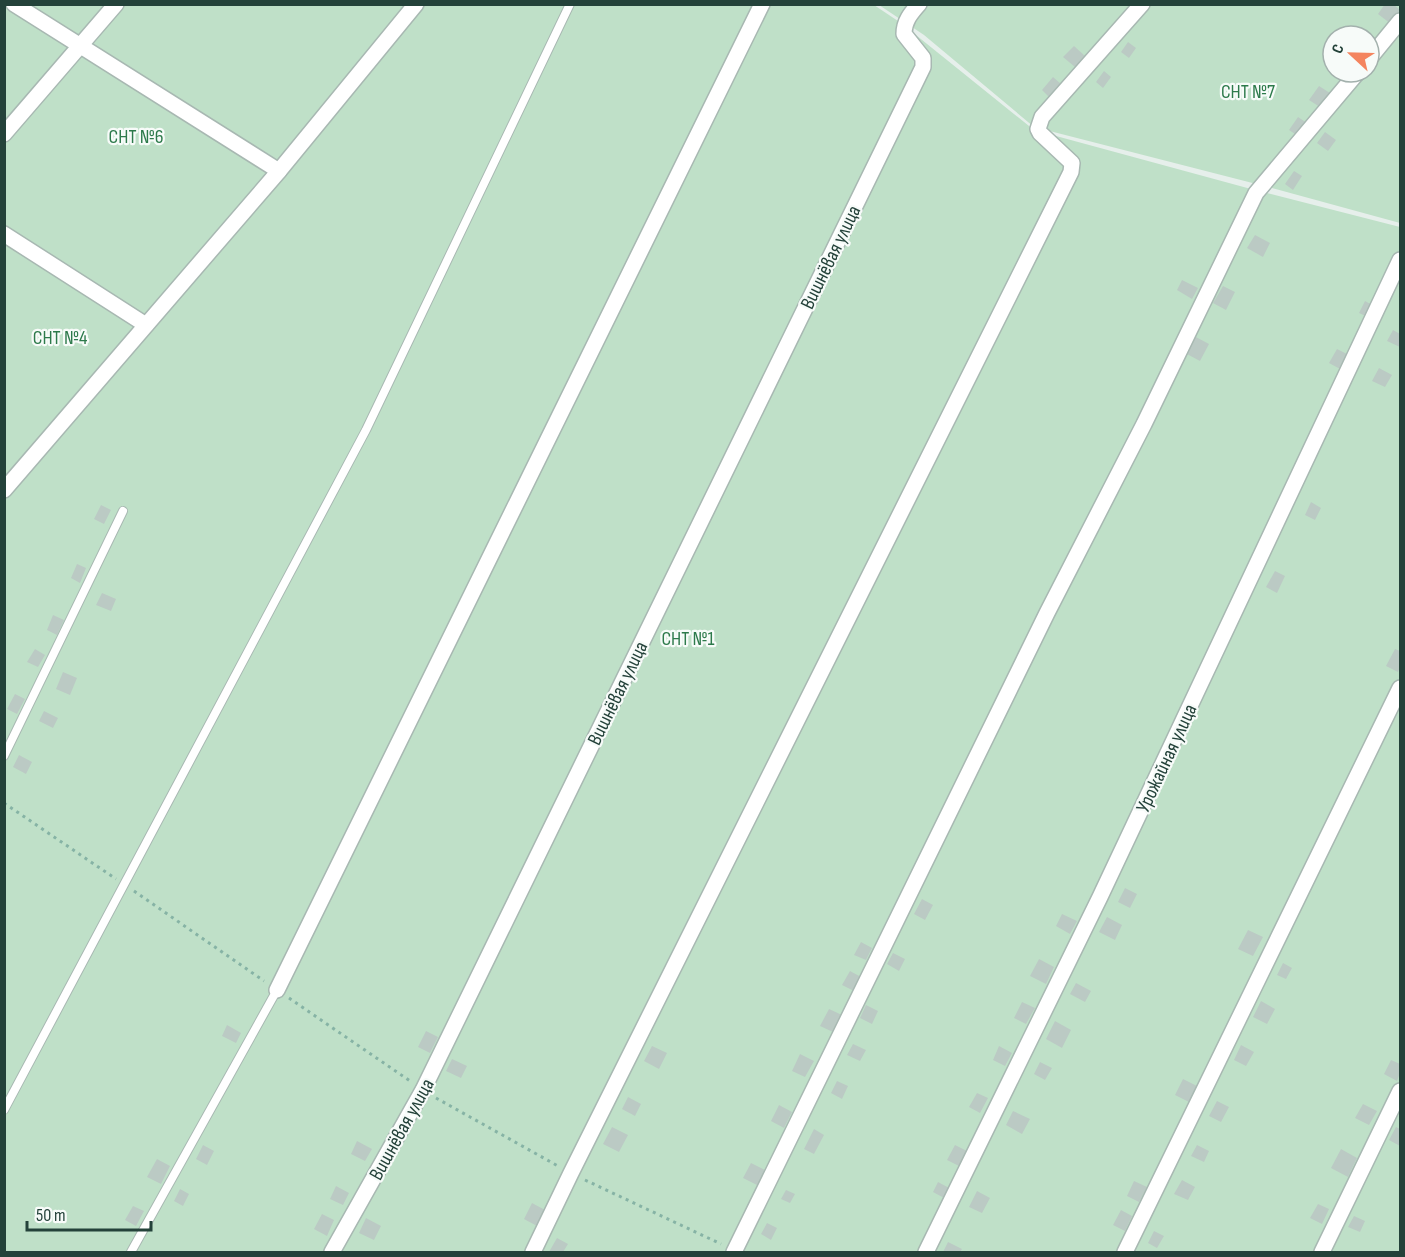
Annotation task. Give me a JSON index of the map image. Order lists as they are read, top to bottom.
{
  "streets": {
    "street": ["Вишнёвая улица", "Урожайная улица"]
  },
  "parks": [
    "СНТ №7",
    "СНТ №6",
    "СНТ №4",
    "СНТ №1"
  ],
  "scale_bar": "50 m",
  "north": "left"
}
